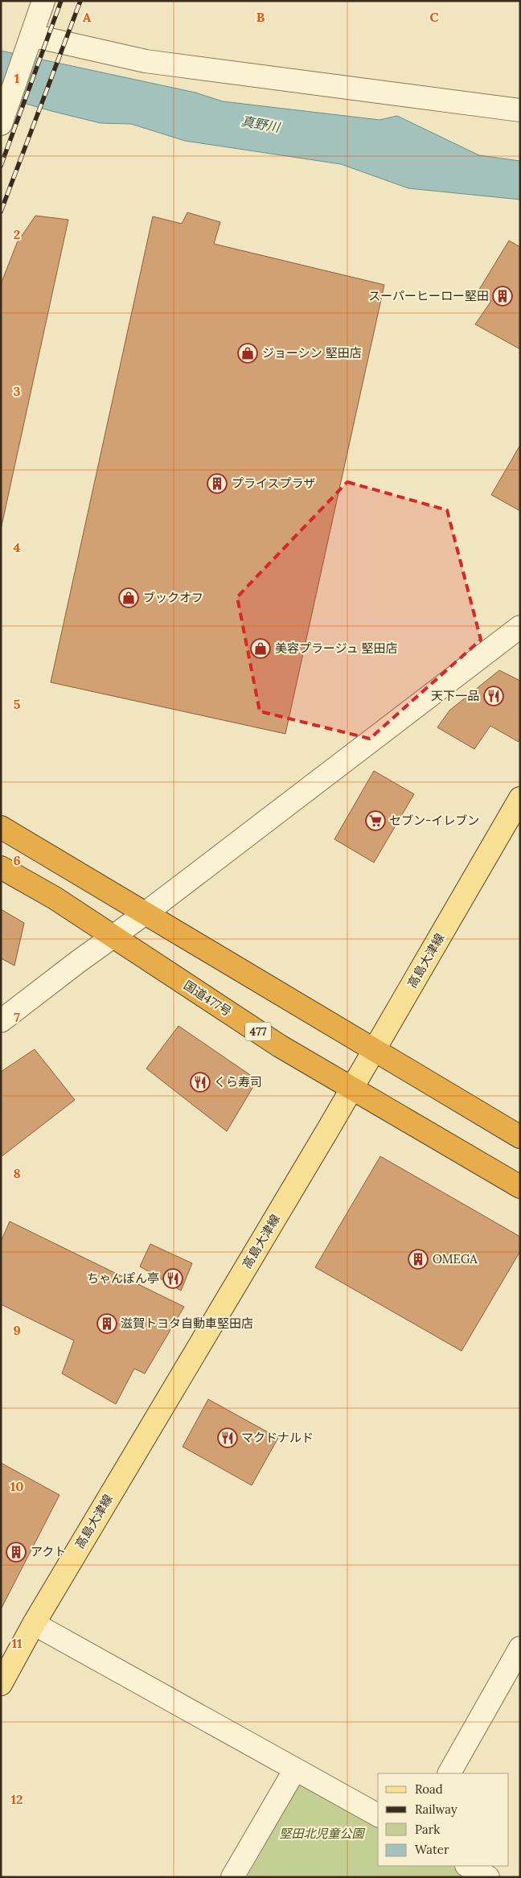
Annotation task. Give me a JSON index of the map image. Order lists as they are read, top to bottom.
{
  "streets": {
    "highway": ["国道477号", "477"],
    "main road": ["高島大津線"]
  },
  "crossings": [
    ["高島大津線", "国道477号"]
  ],
  "water": ["真野川"],
  "parks": ["堅田北児童公園"],
  "places": {
    "building": [
      "スーパーヒーロー堅田",
      "プライスプラザ",
      "OMEGA",
      "滋賀トヨタ自動車堅田店",
      "アクト"
    ],
    "shop": ["ジョーシン 堅田店", "ブックオフ", "美容プラージュ 堅田店"],
    "restaurant": [
      "天下一品",
      "くら寿司",
      "ちゃんぽん亭",
      "マクドナルド"
    ],
    "supermarket": ["セブン-イレブン"]
  },
  "legend": [
    "Road",
    "Railway",
    "Park",
    "Water"
  ],
  "grid": {
    "columns": ["A", "B", "C"],
    "rows": [
      "1",
      "2",
      "3",
      "4",
      "5",
      "6",
      "7",
      "8",
      "9",
      "10",
      "11",
      "12"
    ]
  }
}
